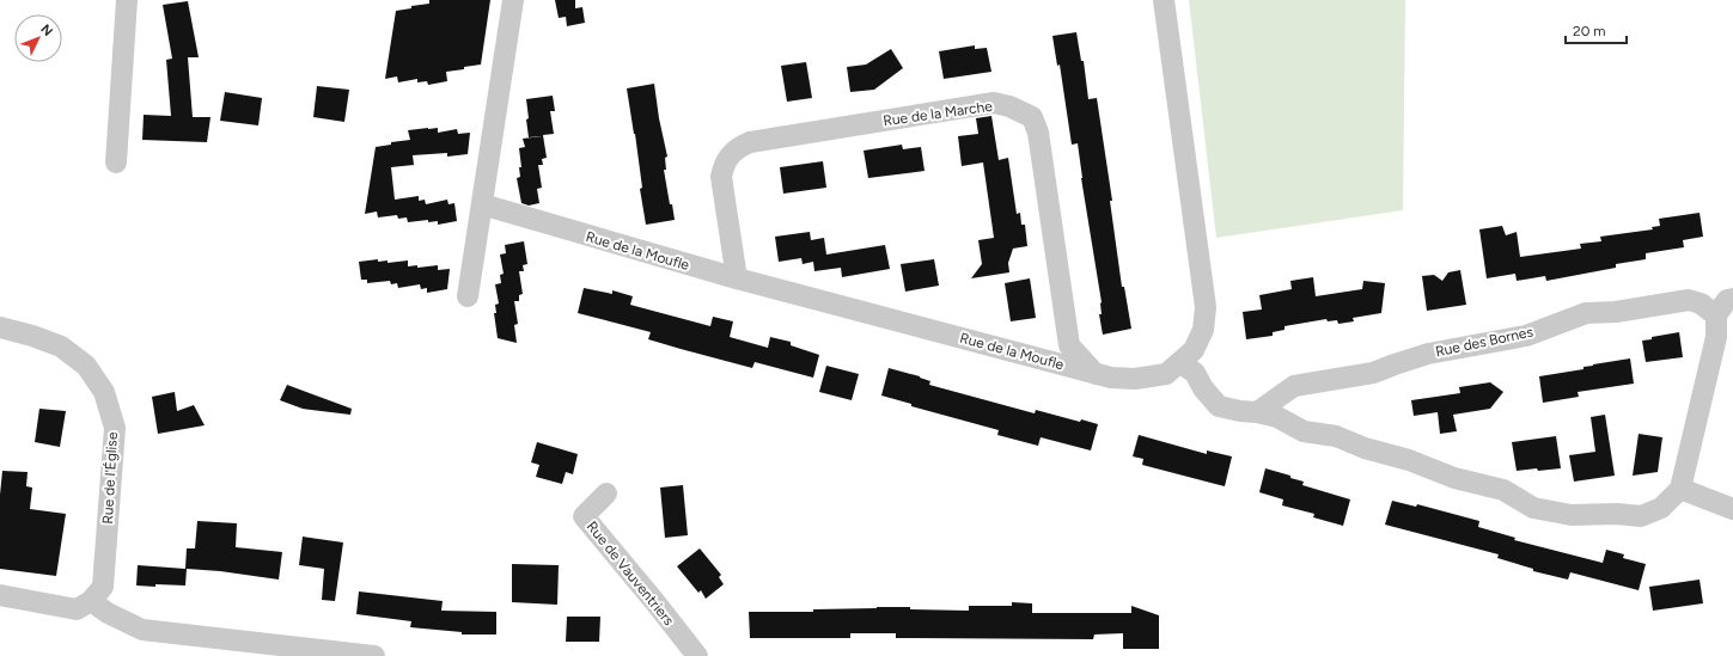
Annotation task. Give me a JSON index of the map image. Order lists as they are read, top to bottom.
{
  "streets": {
    "street": [
      "Rue de la Marche",
      "Rue de la Moufle",
      "Rue des Bornes",
      "Rue de l'Église",
      "Rue de Vauventriers"
    ]
  },
  "crossings": [
    ["Rue de la Marche", "Rue de la Moufle"]
  ],
  "scale_bar": "20 m",
  "north": "top right"
}
